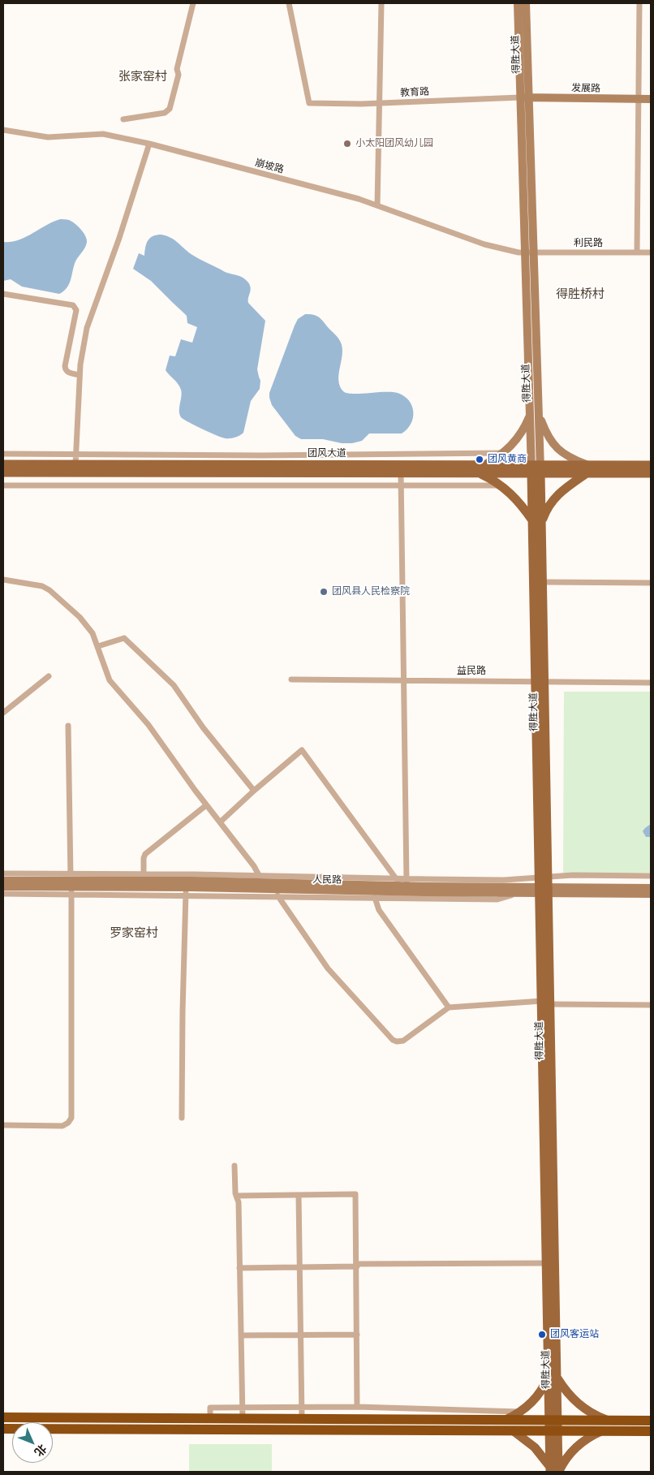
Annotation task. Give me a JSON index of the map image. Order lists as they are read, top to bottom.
{
  "streets": {
    "main road": ["得胜大道", "团风大道"],
    "street": [
      "发展路",
      "教育路",
      "崩坡路",
      "利民路",
      "益民路",
      "人民路"
    ]
  },
  "crossings": [
    ["得胜大道", "发展路"],
    ["得胜大道", "教育路"],
    ["得胜大道", "崩坡路"],
    ["得胜大道", "利民路"],
    ["得胜大道", "团风大道"],
    ["得胜大道", "益民路"],
    ["得胜大道", "人民路"],
    ["发展路", "教育路"],
    ["崩坡路", "利民路"]
  ],
  "districts": ["张家窑村", "得胜桥村", "罗家窑村"],
  "places": [
    "小太阳团风幼儿园",
    "团风黄商",
    "团风县人民检察院",
    "团风客运站"
  ],
  "north": "bottom right"
}
